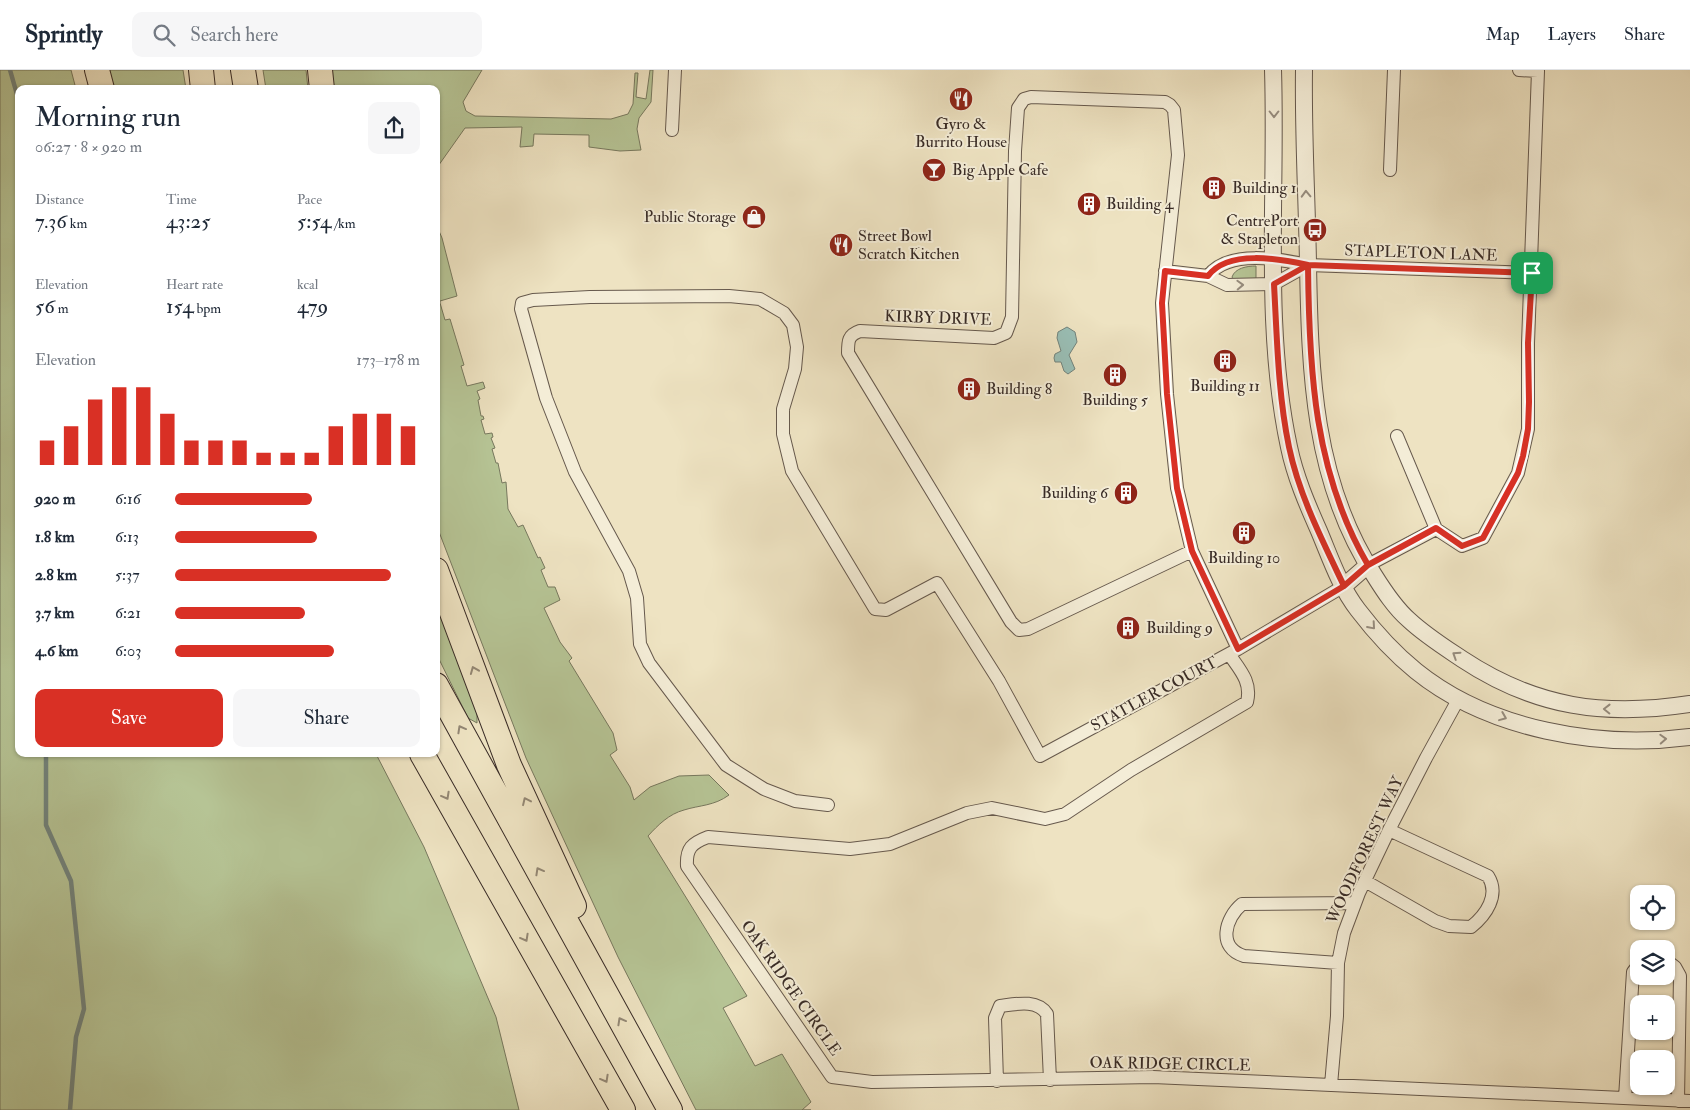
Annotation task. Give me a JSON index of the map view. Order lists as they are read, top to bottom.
{
  "streets": {
    "street": [
      "STAPLETON LANE",
      "KIRBY DRIVE",
      "STATLER COURT",
      "WOODFOREST WAY",
      "OAK RIDGE CIRCLE"
    ]
  },
  "crossings": [
    ["KIRBY DRIVE", "STATLER COURT"],
    ["KIRBY DRIVE", "OAK RIDGE CIRCLE"],
    ["STATLER COURT", "OAK RIDGE CIRCLE"],
    ["WOODFOREST WAY", "OAK RIDGE CIRCLE"]
  ],
  "places": {
    "restaurant": ["Gyro & Burrito House", "Street Bowl Scratch Kitchen"],
    "bar": ["Big Apple Cafe"],
    "building": [
      "Building 1",
      "Building 4",
      "Building 11",
      "Building 5",
      "Building 8",
      "Building 6",
      "Building 10",
      "Building 9"
    ],
    "shop": ["Public Storage"],
    "bus stop": ["CentrePort & Stapleton"]
  },
  "page": {
    "header": "Sprintly",
    "search": "Search here",
    "nav": ["Map", "Layers", "Share"],
    "heading": ["Morning run", "06:27 · 8 × 920 m"],
    "stats": [
      ["Distance", "7.36 km"],
      ["Time", "43:25"],
      ["Pace", "5:54 /km"],
      ["Elevation", "56 m"],
      ["Heart rate", "154 bpm"],
      ["kcal", "479"]
    ],
    "chart": ["Elevation", "173–178 m"],
    "list": [
      {
        "name": "920 m",
        "note": "6:16"
      },
      {
        "name": "1.8 km",
        "note": "6:13"
      },
      {
        "name": "2.8 km",
        "note": "5:37"
      },
      {
        "name": "3.7 km",
        "note": "6:21"
      },
      {
        "name": "4.6 km",
        "note": "6:03"
      }
    ],
    "buttons": ["Save", "Share"],
    "map_buttons": ["+", "−"]
  }
}
